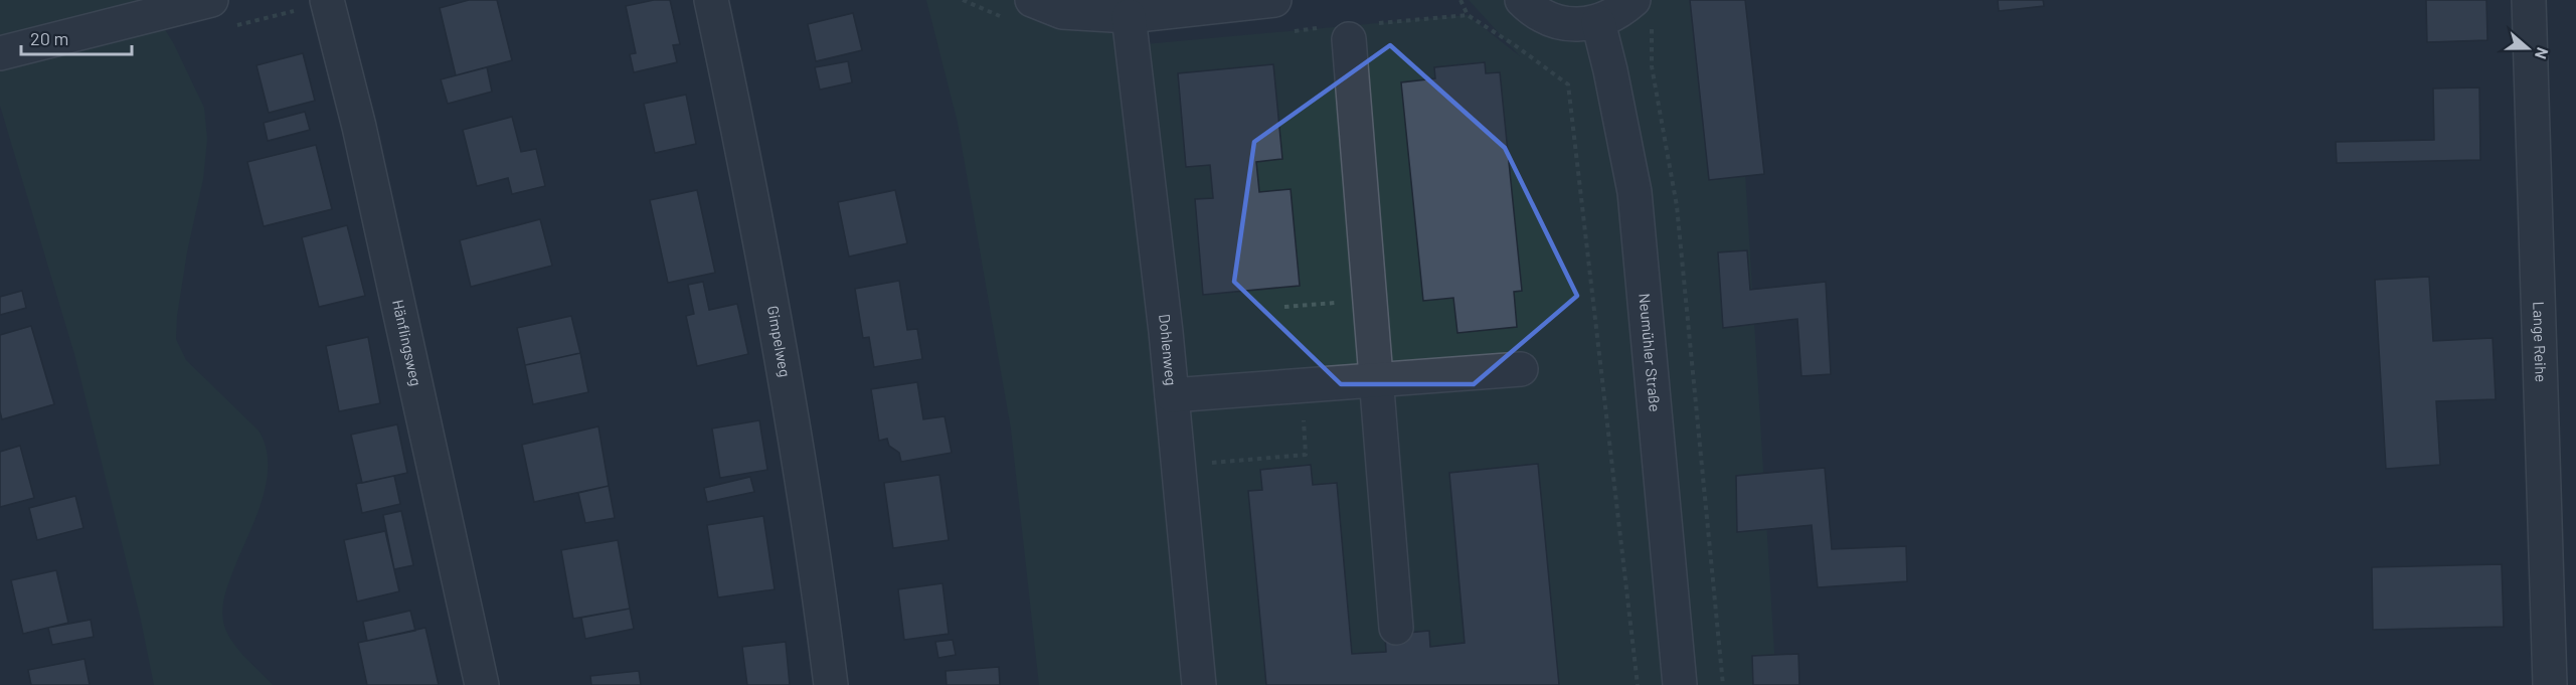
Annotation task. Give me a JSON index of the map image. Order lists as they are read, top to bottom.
{
  "streets": {
    "street": [
      "Hänflingsweg",
      "Gimpelweg",
      "Lange Reihe",
      "Dohlenweg",
      "Neumühler Straße"
    ]
  },
  "scale_bar": "20 m",
  "north": "right"
}
